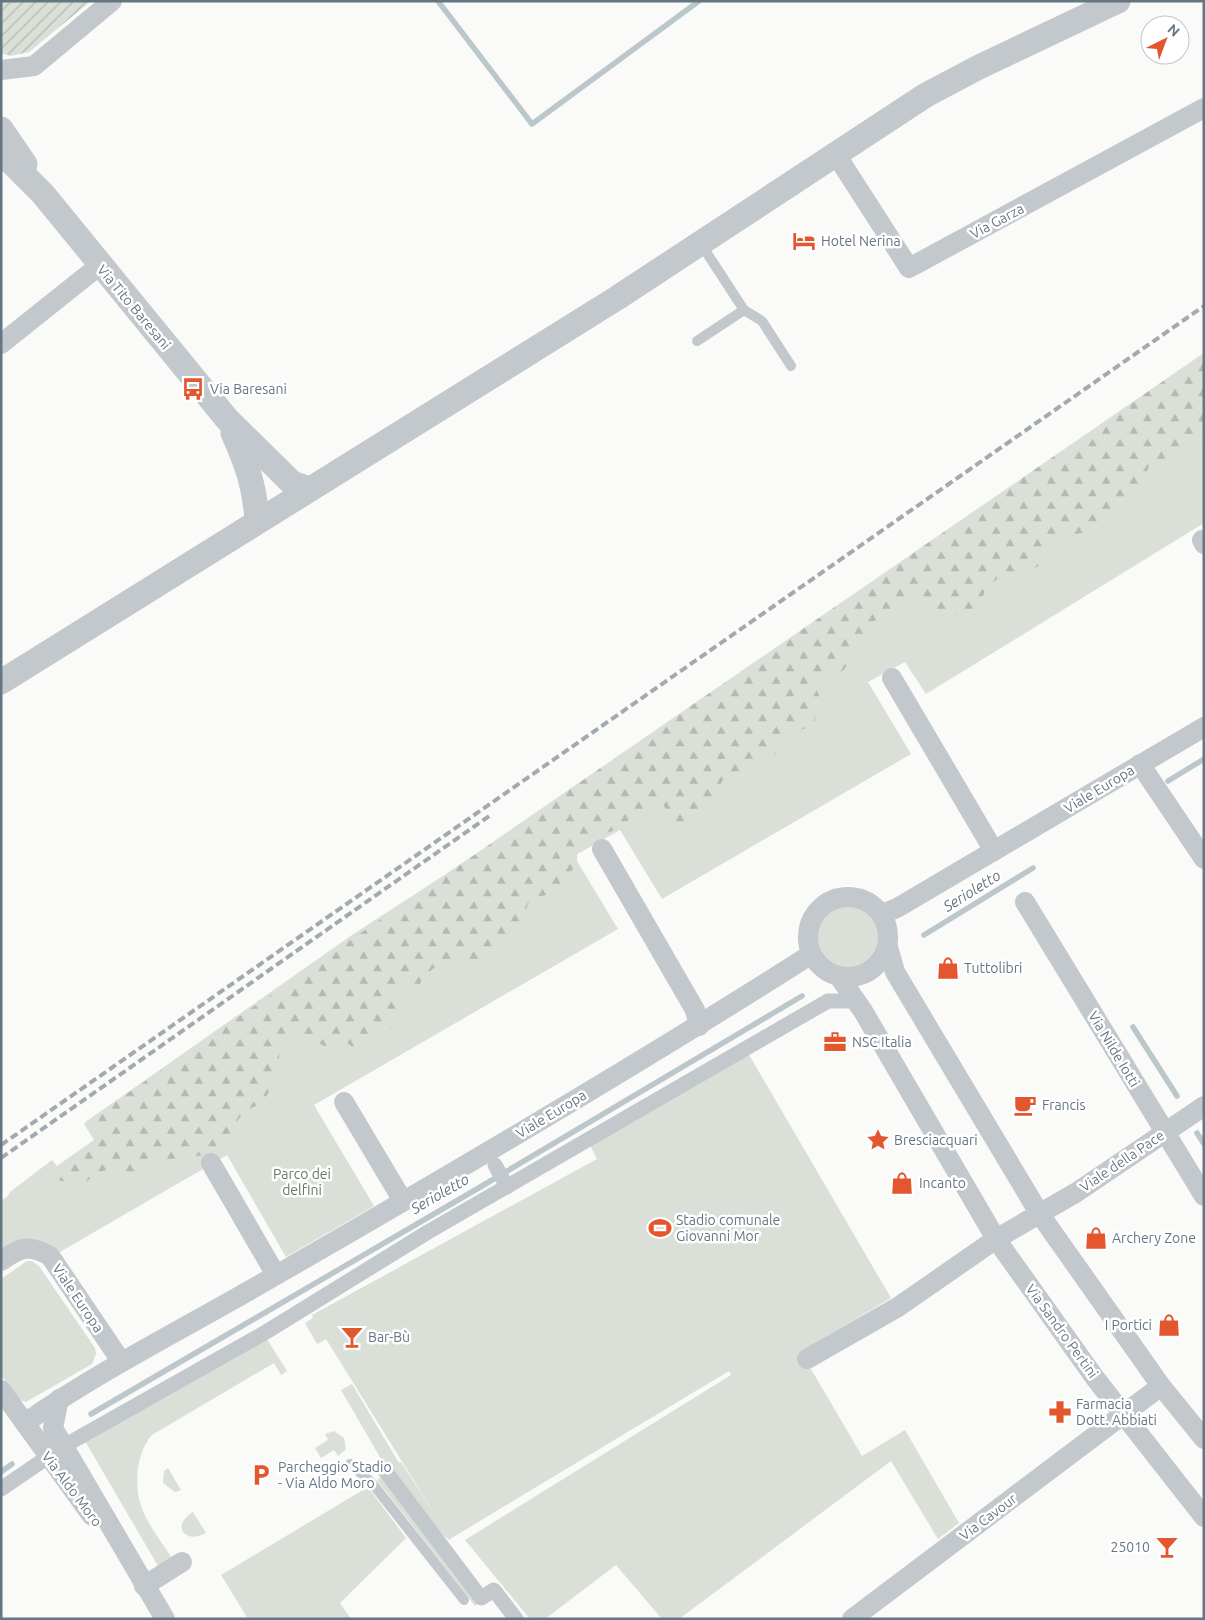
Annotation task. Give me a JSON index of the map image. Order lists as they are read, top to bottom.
{
  "streets": {
    "street": [
      "Via Garza",
      "Via Tito Baresani",
      "Viale Europa",
      "Via Nilde Iotti",
      "Viale della Pace",
      "Via Sandro Pertini",
      "Via Aldo Moro",
      "Via Cavour"
    ]
  },
  "crossings": [
    ["Viale Europa", "Via Sandro Pertini"],
    ["Viale Europa", "Via Aldo Moro"],
    ["Via Nilde Iotti", "Viale della Pace"],
    ["Via Sandro Pertini", "Via Cavour"]
  ],
  "water": ["Serioletto"],
  "parks": ["Parco dei delfini"],
  "places": {
    "hotel": ["Hotel Nerina"],
    "bus stop": ["Via Baresani"],
    "shop": [
      "Tuttolibri",
      "Incanto",
      "Archery Zone",
      "I Portici"
    ],
    "office": ["NSC Italia"],
    "cafe": ["Francis"],
    "place": ["Bresciacquari"],
    "sports": ["Stadio comunale Giovanni Mor"],
    "bar": ["Bar-Bù", "25010"],
    "pharmacy": ["Farmacia Dott. Abbiati"],
    "parking": ["Parcheggio Stadio - Via Aldo Moro"]
  },
  "north": "top right"
}
